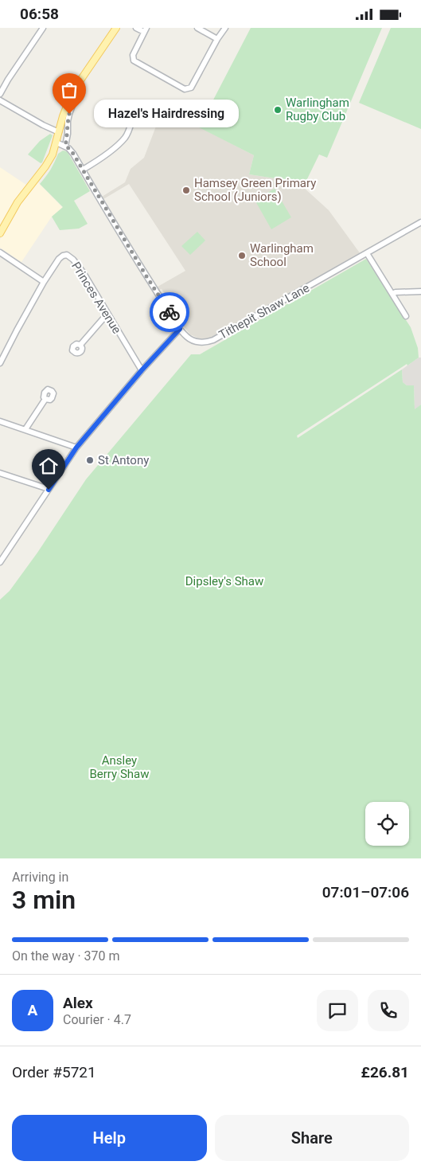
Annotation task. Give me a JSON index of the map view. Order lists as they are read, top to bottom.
{
  "streets": {
    "street": ["Princes Avenue", "Tithepit Shaw Lane"]
  },
  "parks": ["Dipsley's Shaw", "Ansley Berry Shaw"],
  "places": [
    "Warlingham Rugby Club",
    "Hazel's Hairdressing",
    "Hamsey Green Primary School (Juniors)",
    "Warlingham School",
    "St Antony"
  ],
  "page": {
    "status": "06:58",
    "bubble": "Hazel's Hairdressing",
    "heading": ["3 min", "Arriving in", "07:01–07:06"],
    "panel": [
      "Alex",
      "Courier · 4.7",
      "Order #5721",
      "£26.81"
    ],
    "bar": "On the way · 370 m",
    "round": "A",
    "buttons": ["Help", "Share"]
  }
}
